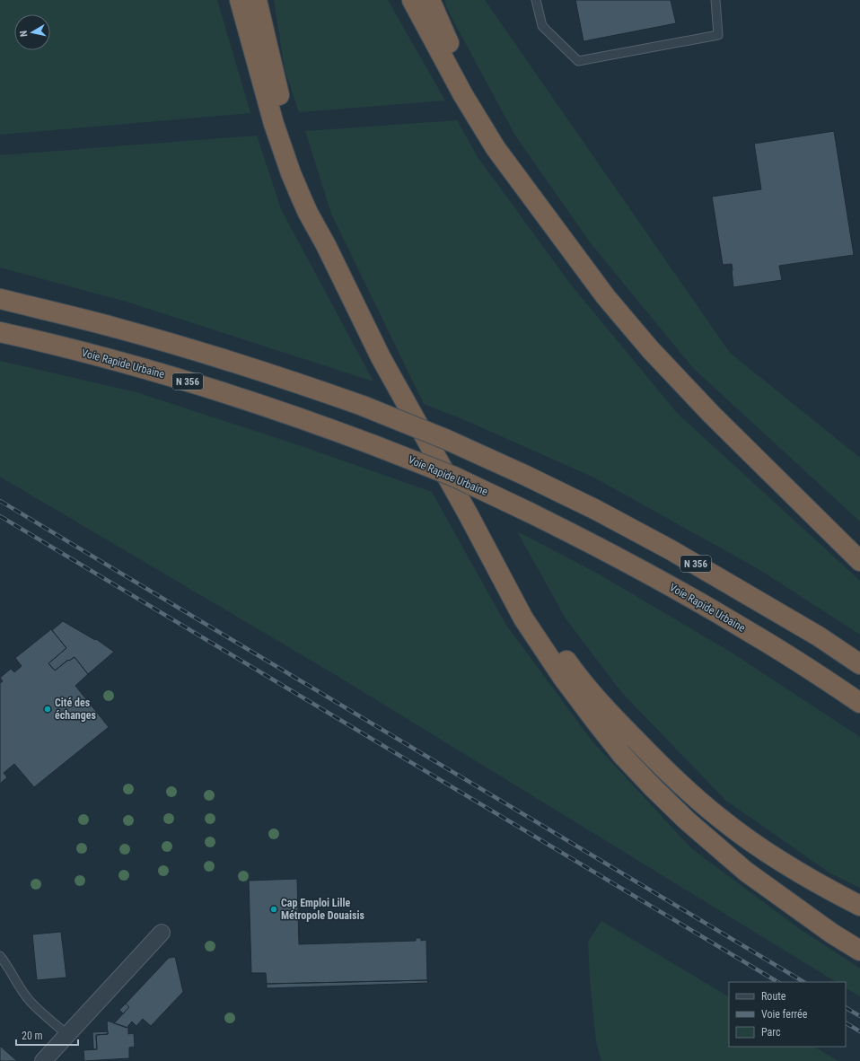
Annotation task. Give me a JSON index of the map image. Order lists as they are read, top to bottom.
{
  "streets": {
    "highway": ["Voie Rapide Urbaine", "N 356"]
  },
  "places": ["Cité des échanges", "Cap Emploi Lille Métropole Douaisis"],
  "legend": ["Route", "Voie ferrée", "Parc"],
  "scale_bar": "20 m",
  "north": "left"
}
